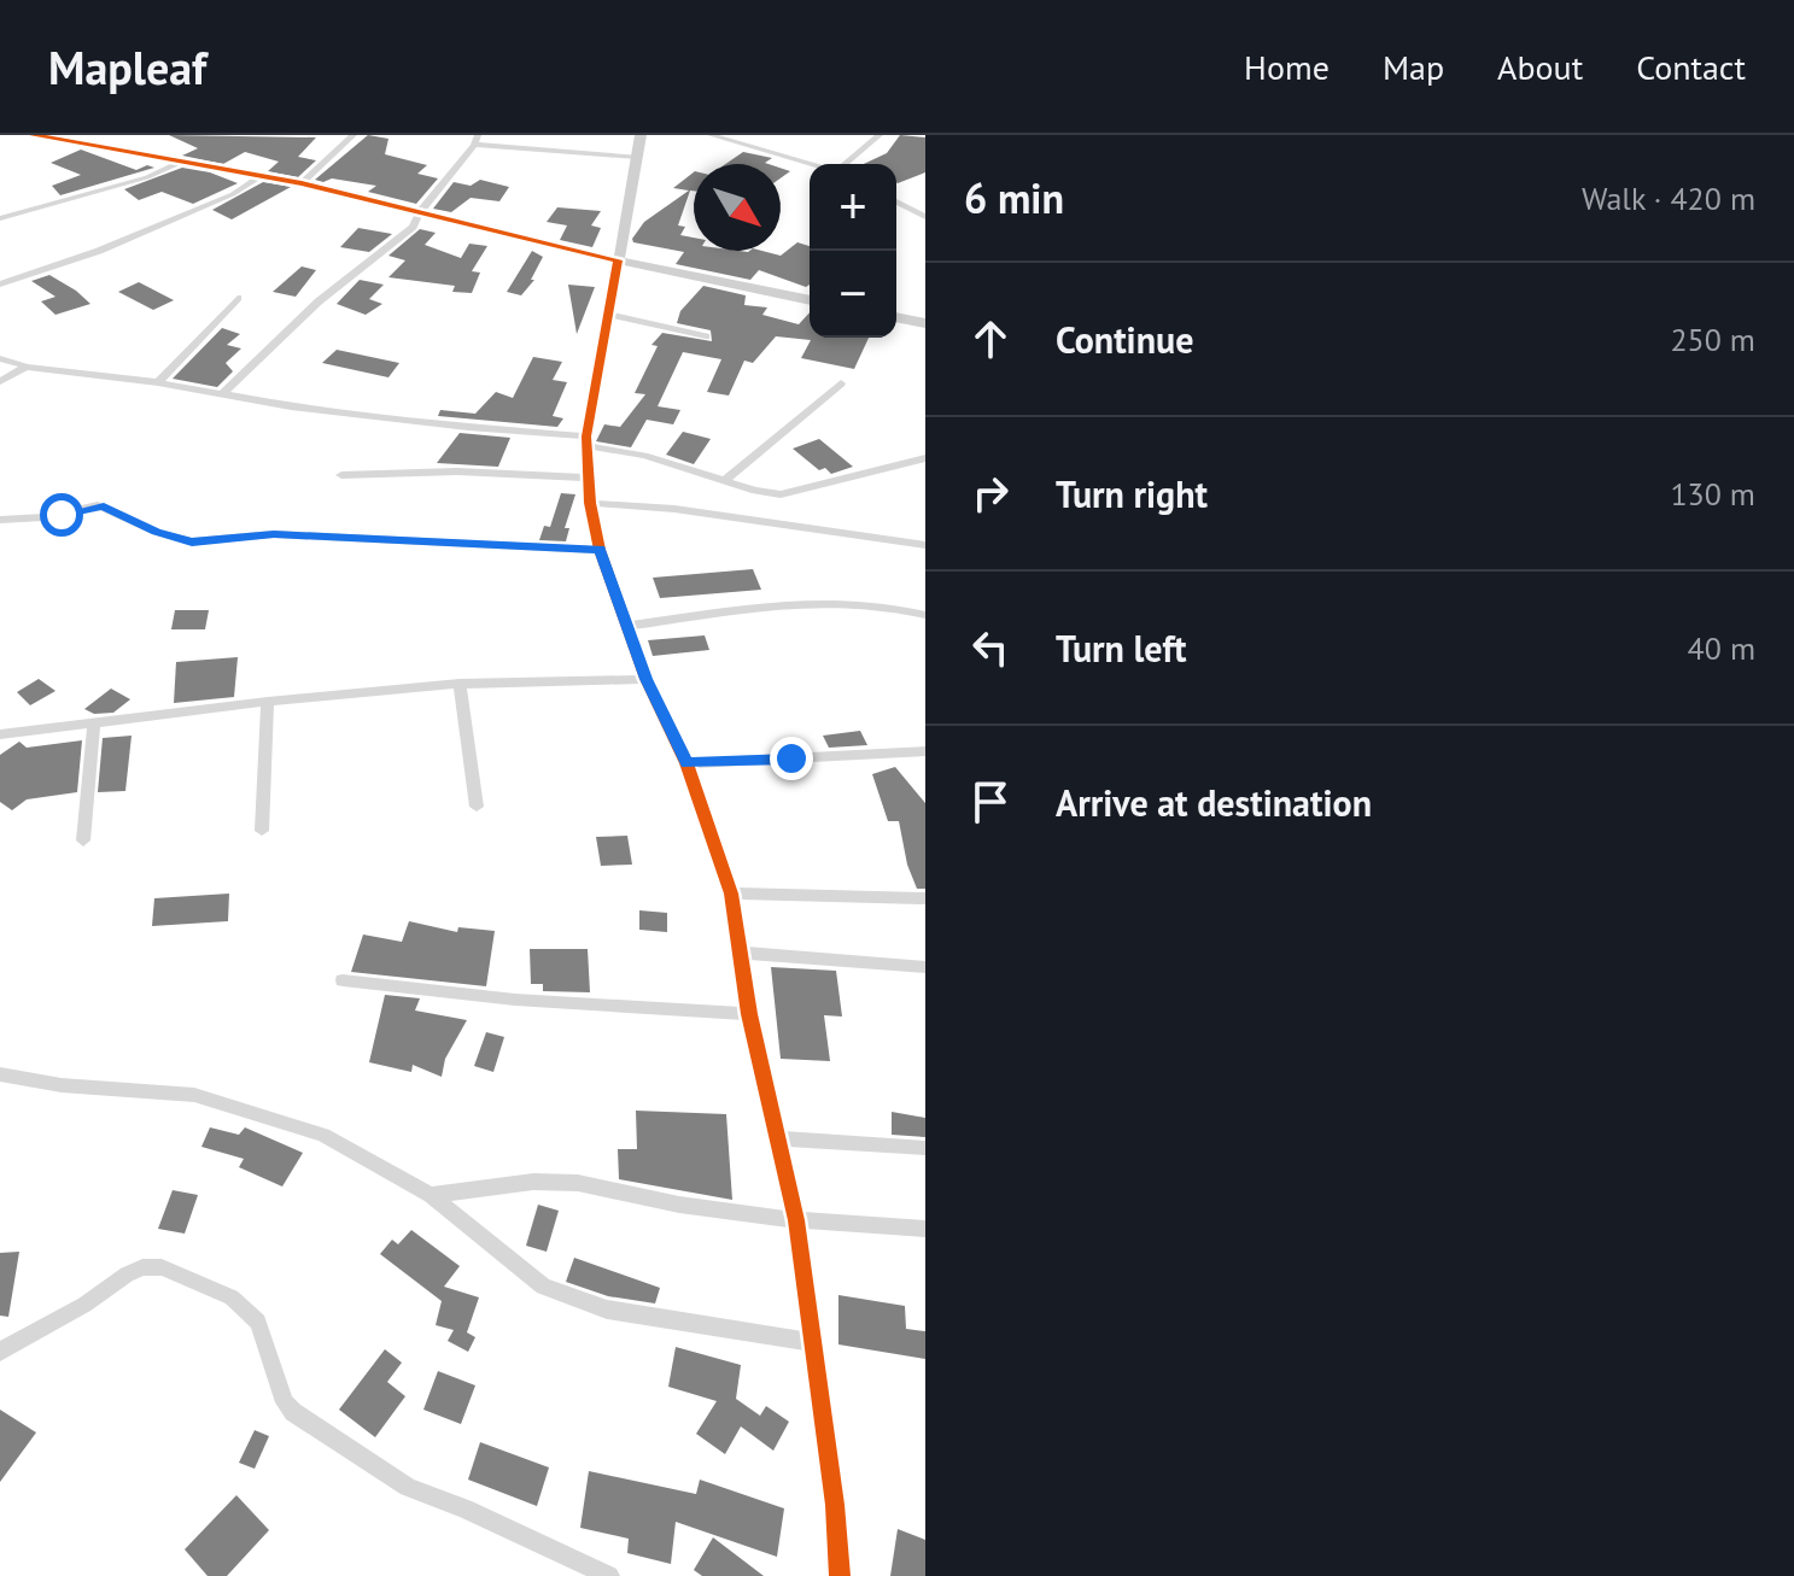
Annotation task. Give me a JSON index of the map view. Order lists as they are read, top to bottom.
{
  "north": "bottom right",
  "page": {
    "header": "Mapleaf",
    "nav": [
      "Home",
      "Map",
      "About",
      "Contact"
    ],
    "heading": ["6 min", "Walk · 420 m"],
    "map_buttons": ["+", "−"],
    "list": [
      ["Continue", "250 m"],
      ["Turn right", "130 m"],
      ["Turn left", "40 m"],
      "Arrive at destination"
    ]
  }
}
